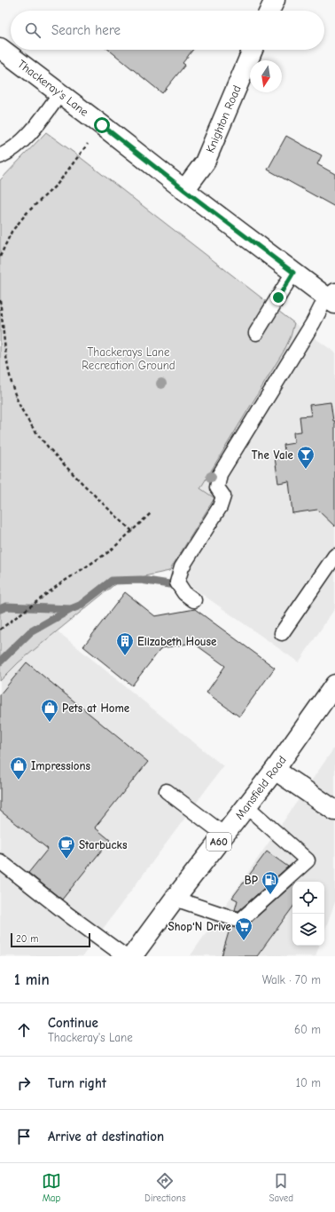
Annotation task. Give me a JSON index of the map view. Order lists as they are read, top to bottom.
{
  "streets": {
    "main road": [
      "Thackeray's Lane",
      "Knighton Road",
      "Mansfield Road",
      "A60"
    ]
  },
  "crossings": [
    ["Thackeray's Lane", "Knighton Road"]
  ],
  "parks": ["Thackerays Lane Recreation Ground"],
  "places": {
    "bar": ["The Vale"],
    "building": ["Elizabeth House"],
    "shop": ["Pets at Home", "Impressions"],
    "cafe": ["Starbucks"],
    "fuel station": ["BP"],
    "supermarket": ["Shop'N Drive"]
  },
  "scale_bar": "20 m",
  "north": "bottom",
  "page": {
    "search": "Search here",
    "scale": "20 m",
    "heading": ["1 min", "Walk · 70 m"],
    "list": [
      ["Continue", "Thackeray's Lane", "60 m"],
      ["Turn right", "10 m"],
      "Arrive at destination"
    ],
    "nav": ["Map", "Directions", "Saved"]
  }
}
